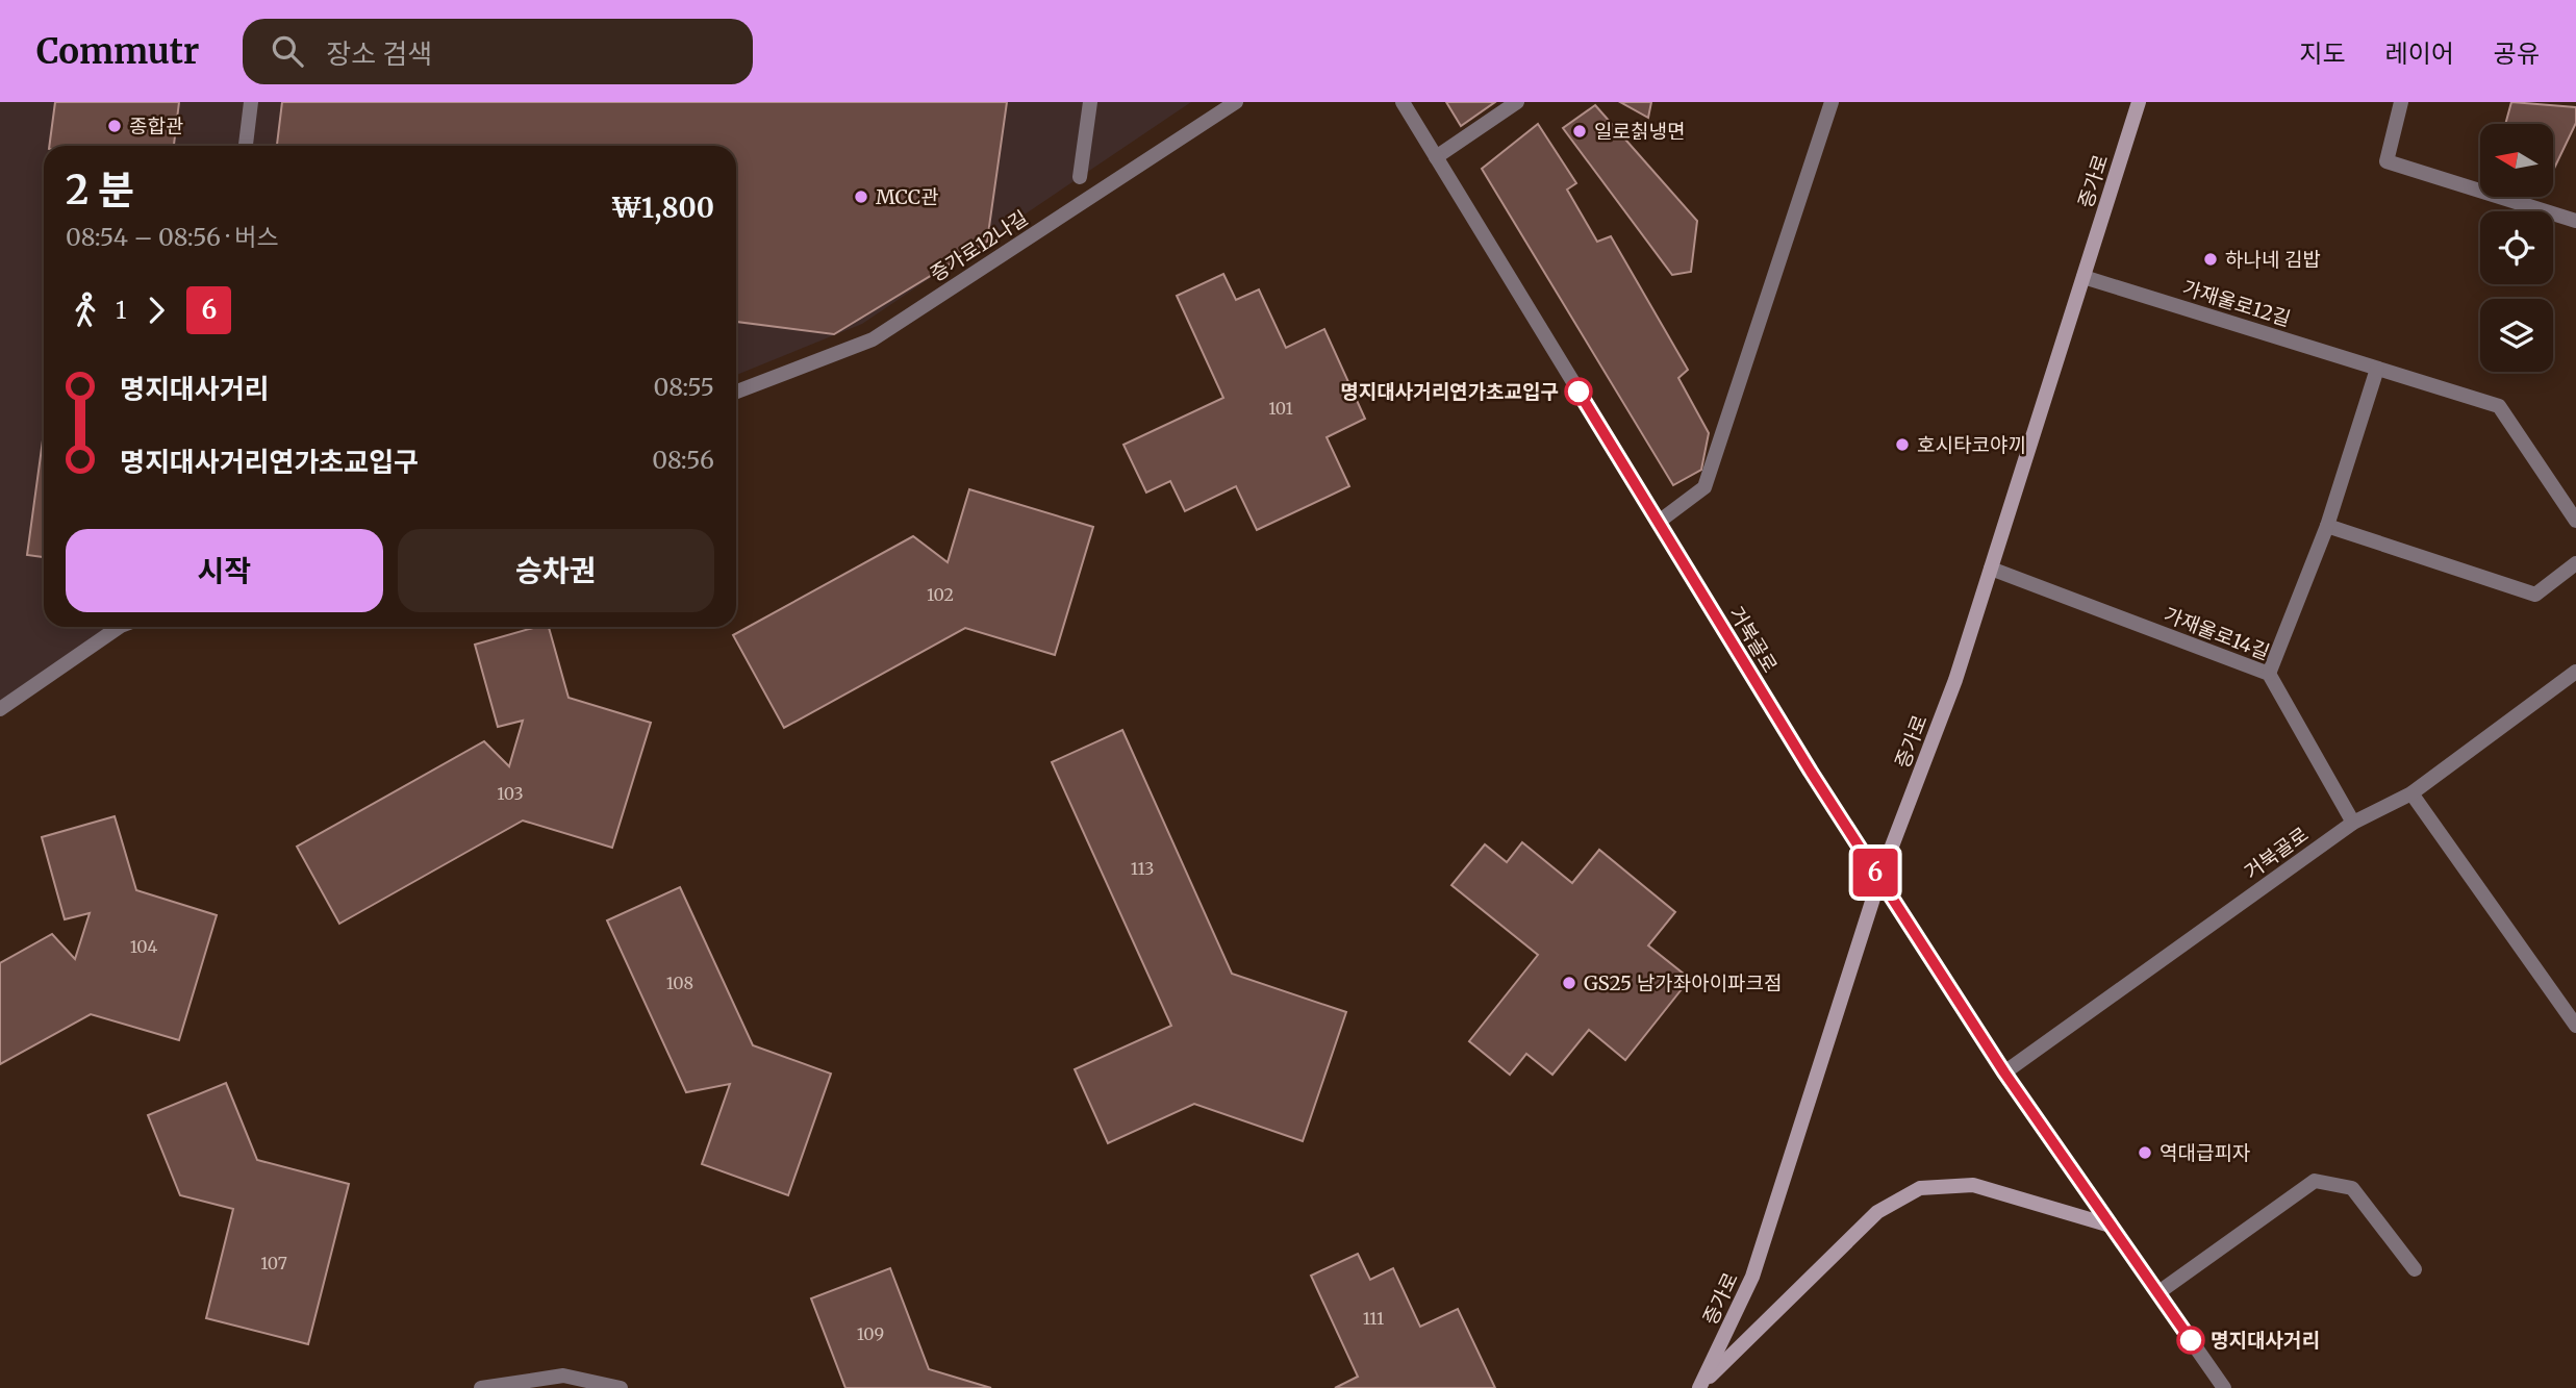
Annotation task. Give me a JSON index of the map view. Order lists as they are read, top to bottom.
{
  "streets": {
    "main road": ["증가로"],
    "street": [
      "증가로12나길",
      "가재울로12길",
      "가재울로14길",
      "거북골로"
    ]
  },
  "crossings": [
    ["증가로", "가재울로12길"],
    ["증가로", "가재울로14길"],
    ["증가로", "거북골로"],
    ["가재울로14길", "거북골로"]
  ],
  "places": [
    "종합관",
    "일로칡냉면",
    "MCC관",
    "하나네 김밥",
    "명지대사거리연가초교입구",
    "호시타코야끼",
    "GS25 남가좌아이파크점",
    "역대급피자",
    "명지대사거리"
  ],
  "lines": ["bus line 6"],
  "house_numbers": [
    "101",
    "102",
    "103",
    "113",
    "104",
    "108",
    "107",
    "111",
    "109"
  ],
  "north": "left",
  "page": {
    "header": "Commutr",
    "search": "장소 검색",
    "nav": ["지도", "레이어", "공유"],
    "on_map": "6",
    "heading": ["2 분", "08:54 – 08:56 · 버스", "₩1,800"],
    "legs": ["1", "6"],
    "list": [
      {
        "name": "명지대사거리",
        "value": "08:55"
      },
      {
        "name": "명지대사거리연가초교입구",
        "value": "08:56"
      }
    ],
    "buttons": ["시작", "승차권"]
  }
}
